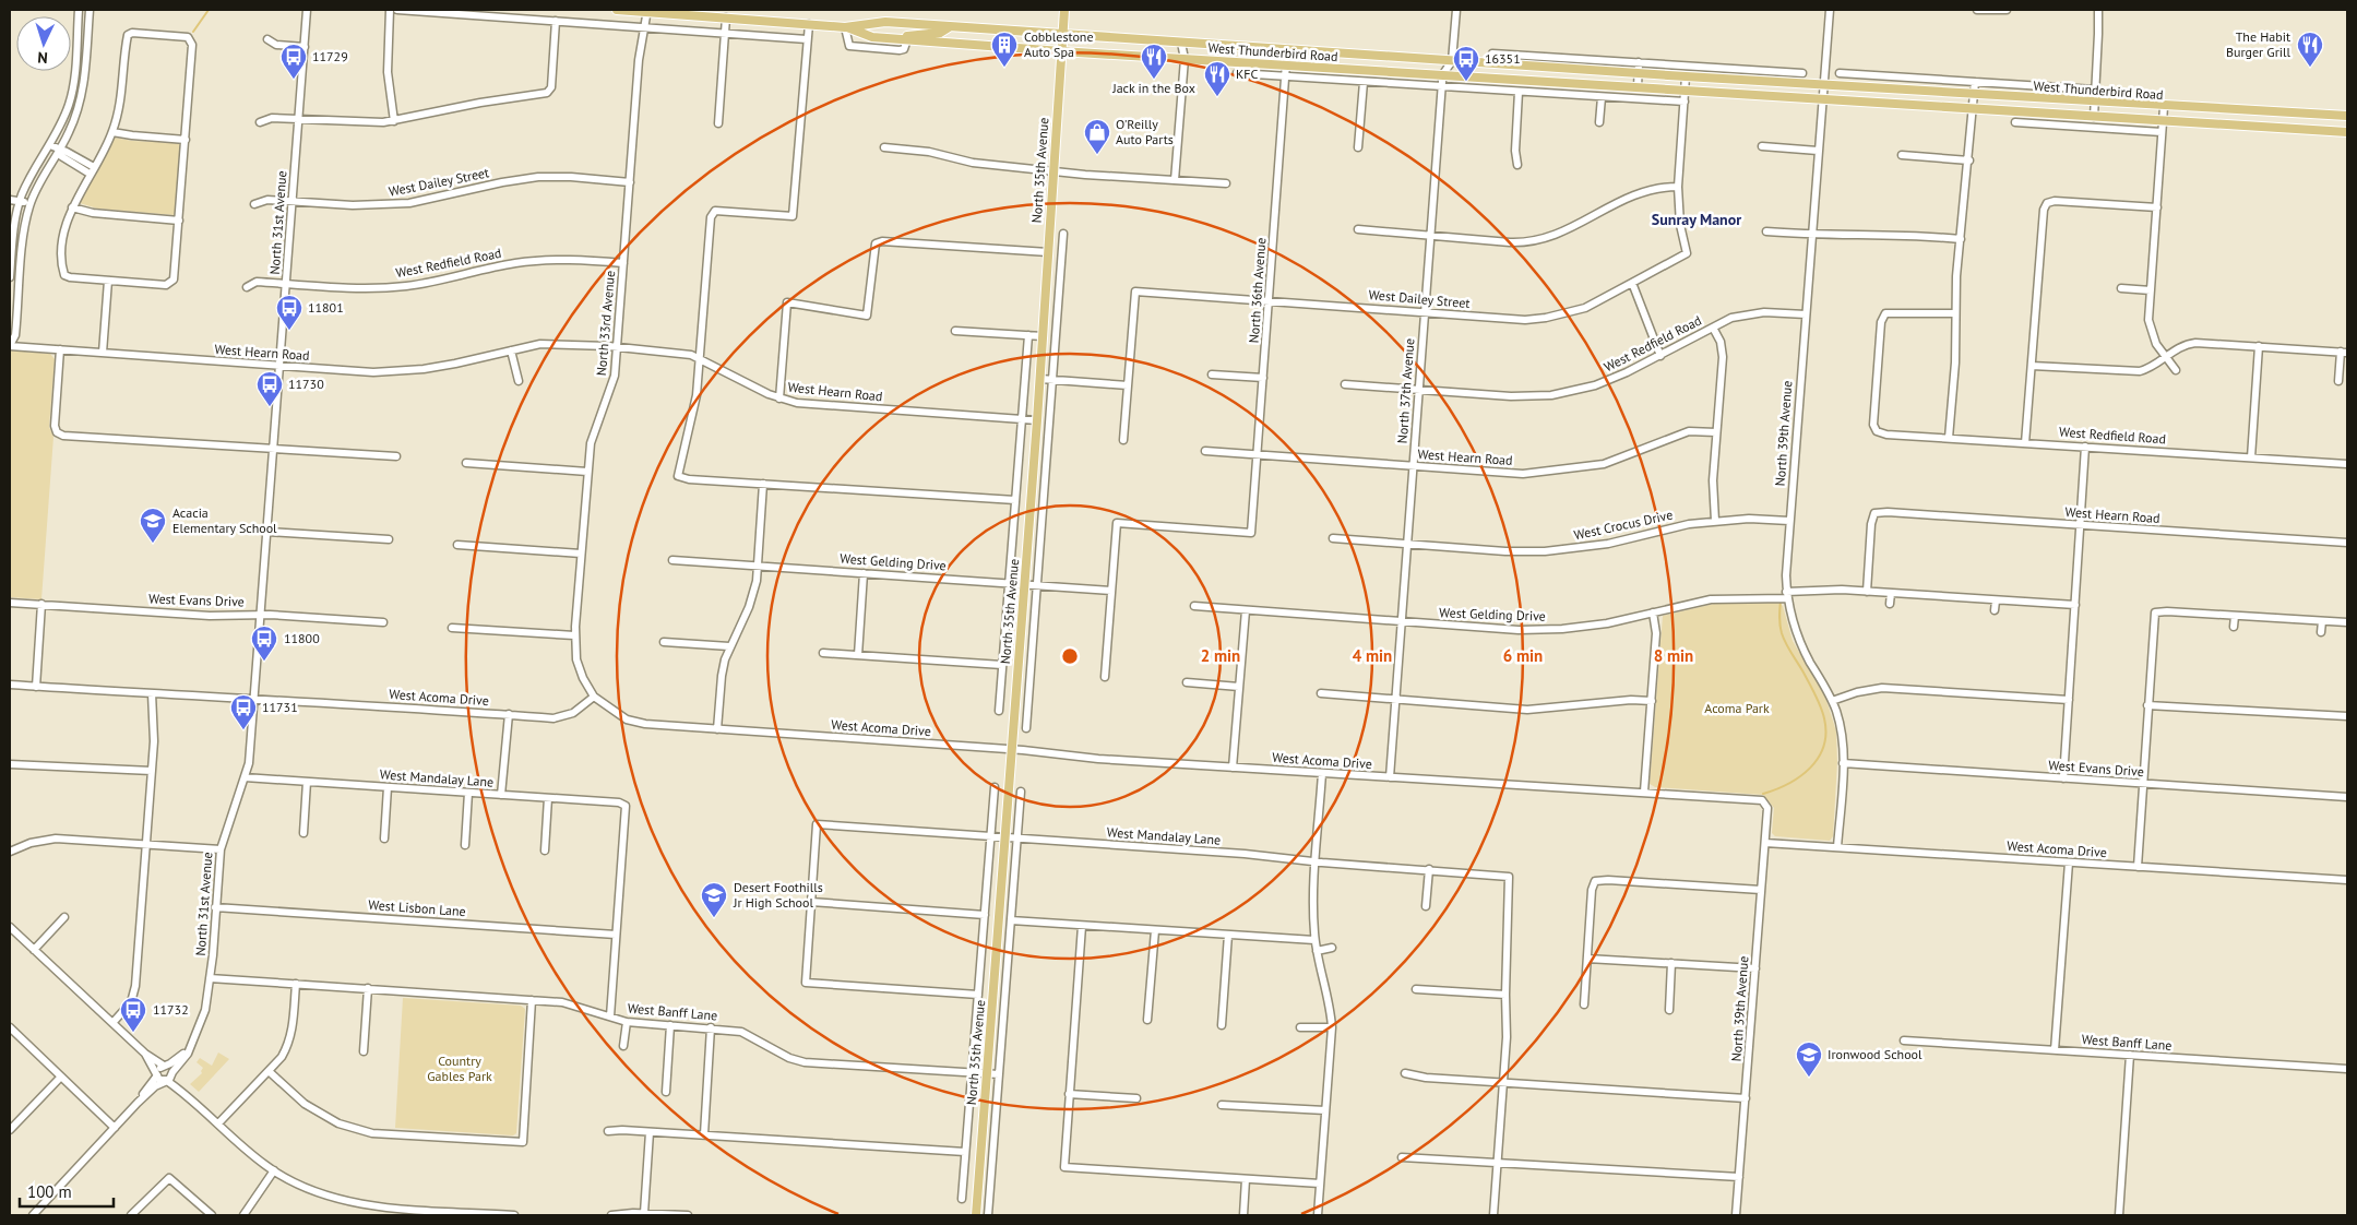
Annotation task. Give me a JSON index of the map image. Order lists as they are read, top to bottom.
{
  "streets": {
    "main road": ["West Thunderbird Road", "North 35th Avenue"],
    "street": [
      "West Dailey Street",
      "North 31st Avenue",
      "West Redfield Road",
      "North 36th Avenue",
      "North 33rd Avenue",
      "West Hearn Road",
      "North 37th Avenue",
      "North 39th Avenue",
      "West Crocus Drive",
      "West Gelding Drive",
      "West Evans Drive",
      "West Acoma Drive",
      "West Mandalay Lane",
      "West Lisbon Lane",
      "West Banff Lane"
    ]
  },
  "crossings": [
    ["West Thunderbird Road", "North 35th Avenue"],
    ["West Thunderbird Road", "North 36th Avenue"],
    ["West Thunderbird Road", "North 33rd Avenue"],
    ["West Thunderbird Road", "North 37th Avenue"],
    ["West Thunderbird Road", "North 39th Avenue"],
    ["North 35th Avenue", "West Hearn Road"],
    ["North 35th Avenue", "West Gelding Drive"],
    ["North 35th Avenue", "West Acoma Drive"],
    ["North 35th Avenue", "West Mandalay Lane"],
    ["North 35th Avenue", "West Banff Lane"],
    ["West Dailey Street", "North 31st Avenue"],
    ["West Dailey Street", "North 36th Avenue"],
    ["West Dailey Street", "North 33rd Avenue"],
    ["West Dailey Street", "North 37th Avenue"],
    ["North 31st Avenue", "West Redfield Road"],
    ["North 31st Avenue", "West Hearn Road"],
    ["North 31st Avenue", "West Evans Drive"],
    ["North 31st Avenue", "West Acoma Drive"],
    ["North 31st Avenue", "West Mandalay Lane"],
    ["North 31st Avenue", "West Lisbon Lane"],
    ["North 31st Avenue", "West Banff Lane"],
    ["West Redfield Road", "North 33rd Avenue"],
    ["West Redfield Road", "North 37th Avenue"],
    ["West Redfield Road", "North 39th Avenue"],
    ["North 36th Avenue", "West Hearn Road"],
    ["North 36th Avenue", "West Gelding Drive"],
    ["North 33rd Avenue", "West Hearn Road"],
    ["North 33rd Avenue", "West Acoma Drive"],
    ["West Hearn Road", "North 37th Avenue"],
    ["West Hearn Road", "West Gelding Drive"],
    ["North 37th Avenue", "West Crocus Drive"],
    ["North 37th Avenue", "West Gelding Drive"],
    ["North 37th Avenue", "West Acoma Drive"],
    ["North 39th Avenue", "West Crocus Drive"],
    ["North 39th Avenue", "West Gelding Drive"],
    ["North 39th Avenue", "West Evans Drive"],
    ["North 39th Avenue", "West Acoma Drive"],
    ["West Mandalay Lane", "West Lisbon Lane"]
  ],
  "districts": ["Sunray Manor"],
  "parks": ["Acoma Park", "Country Gables Park"],
  "places": {
    "building": ["Cobblestone Auto Spa"],
    "restaurant": ["The Habit Burger Grill", "Jack in the Box", "KFC"],
    "bus stop": [
      "11729",
      "16351",
      "11801",
      "11730",
      "11800",
      "11731",
      "11732"
    ],
    "shop": ["O'Reilly Auto Parts"],
    "school or university": ["Acacia Elementary School", "Desert Foothills Jr High School", "Ironwood School"]
  },
  "scale_bar": "100 m",
  "north": "bottom",
  "rings": [
    "2 min",
    "4 min",
    "6 min",
    "8 min"
  ]
}
